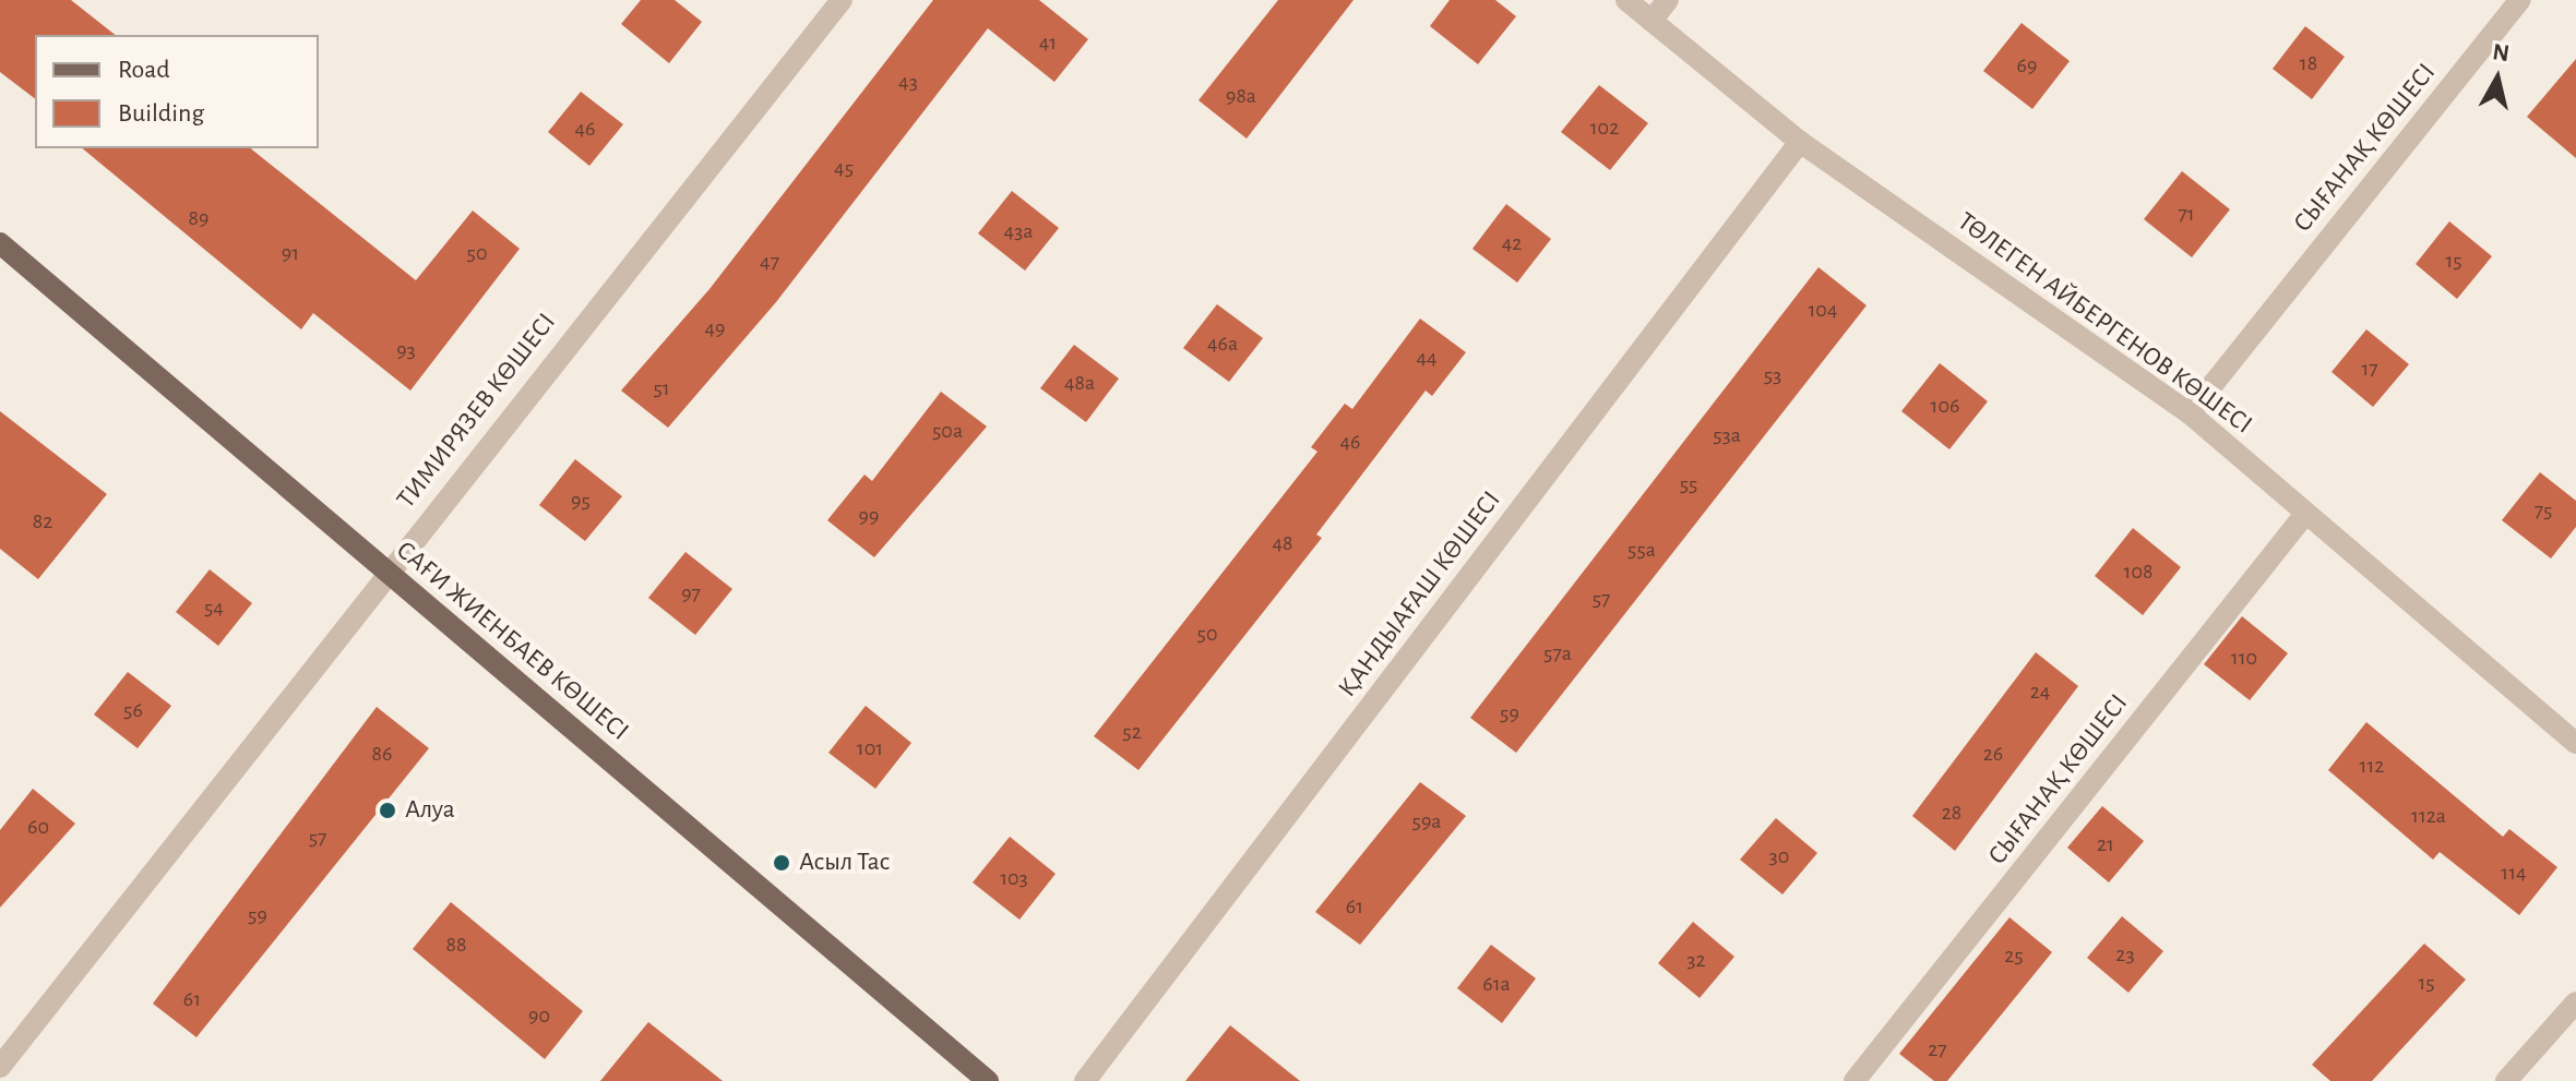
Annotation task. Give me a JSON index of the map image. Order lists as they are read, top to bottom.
{
  "streets": {
    "main road": ["САҒИ ЖИЕНБАЕВ КӨШЕСІ"],
    "street": [
      "СЫҒАНАҚ КӨШЕСІ",
      "ТӨЛЕГЕН АЙБЕРГЕНОВ КӨШЕСІ",
      "ТИМИРЯЗЕВ КӨШЕСІ",
      "ҚАНДЫАҒАШ КӨШЕСІ"
    ]
  },
  "crossings": [
    ["СЫҒАНАҚ КӨШЕСІ", "ТӨЛЕГЕН АЙБЕРГЕНОВ КӨШЕСІ"],
    ["ТӨЛЕГЕН АЙБЕРГЕНОВ КӨШЕСІ", "ҚАНДЫАҒАШ КӨШЕСІ"],
    ["ТИМИРЯЗЕВ КӨШЕСІ", "САҒИ ЖИЕНБАЕВ КӨШЕСІ"]
  ],
  "places": ["Алуа", "Асыл Тас"],
  "house_numbers": [
    "41",
    "18",
    "69",
    "43",
    "98а",
    "102",
    "46",
    "45",
    "71",
    "89",
    "43а",
    "42",
    "91",
    "50",
    "15",
    "47",
    "104",
    "49",
    "46а",
    "93",
    "44",
    "17",
    "53",
    "48а",
    "51",
    "106",
    "50а",
    "53а",
    "46",
    "55",
    "95",
    "75",
    "99",
    "82",
    "48",
    "55а",
    "108",
    "97",
    "57",
    "54",
    "50",
    "57а",
    "110",
    "24",
    "56",
    "59",
    "52",
    "101",
    "86",
    "26",
    "112",
    "28",
    "112а",
    "59а",
    "60",
    "57",
    "21",
    "30",
    "114",
    "103",
    "61",
    "59",
    "88",
    "23",
    "25",
    "32",
    "15",
    "61а",
    "61",
    "90",
    "27"
  ],
  "legend": ["Road", "Building"],
  "north": "top"
}
